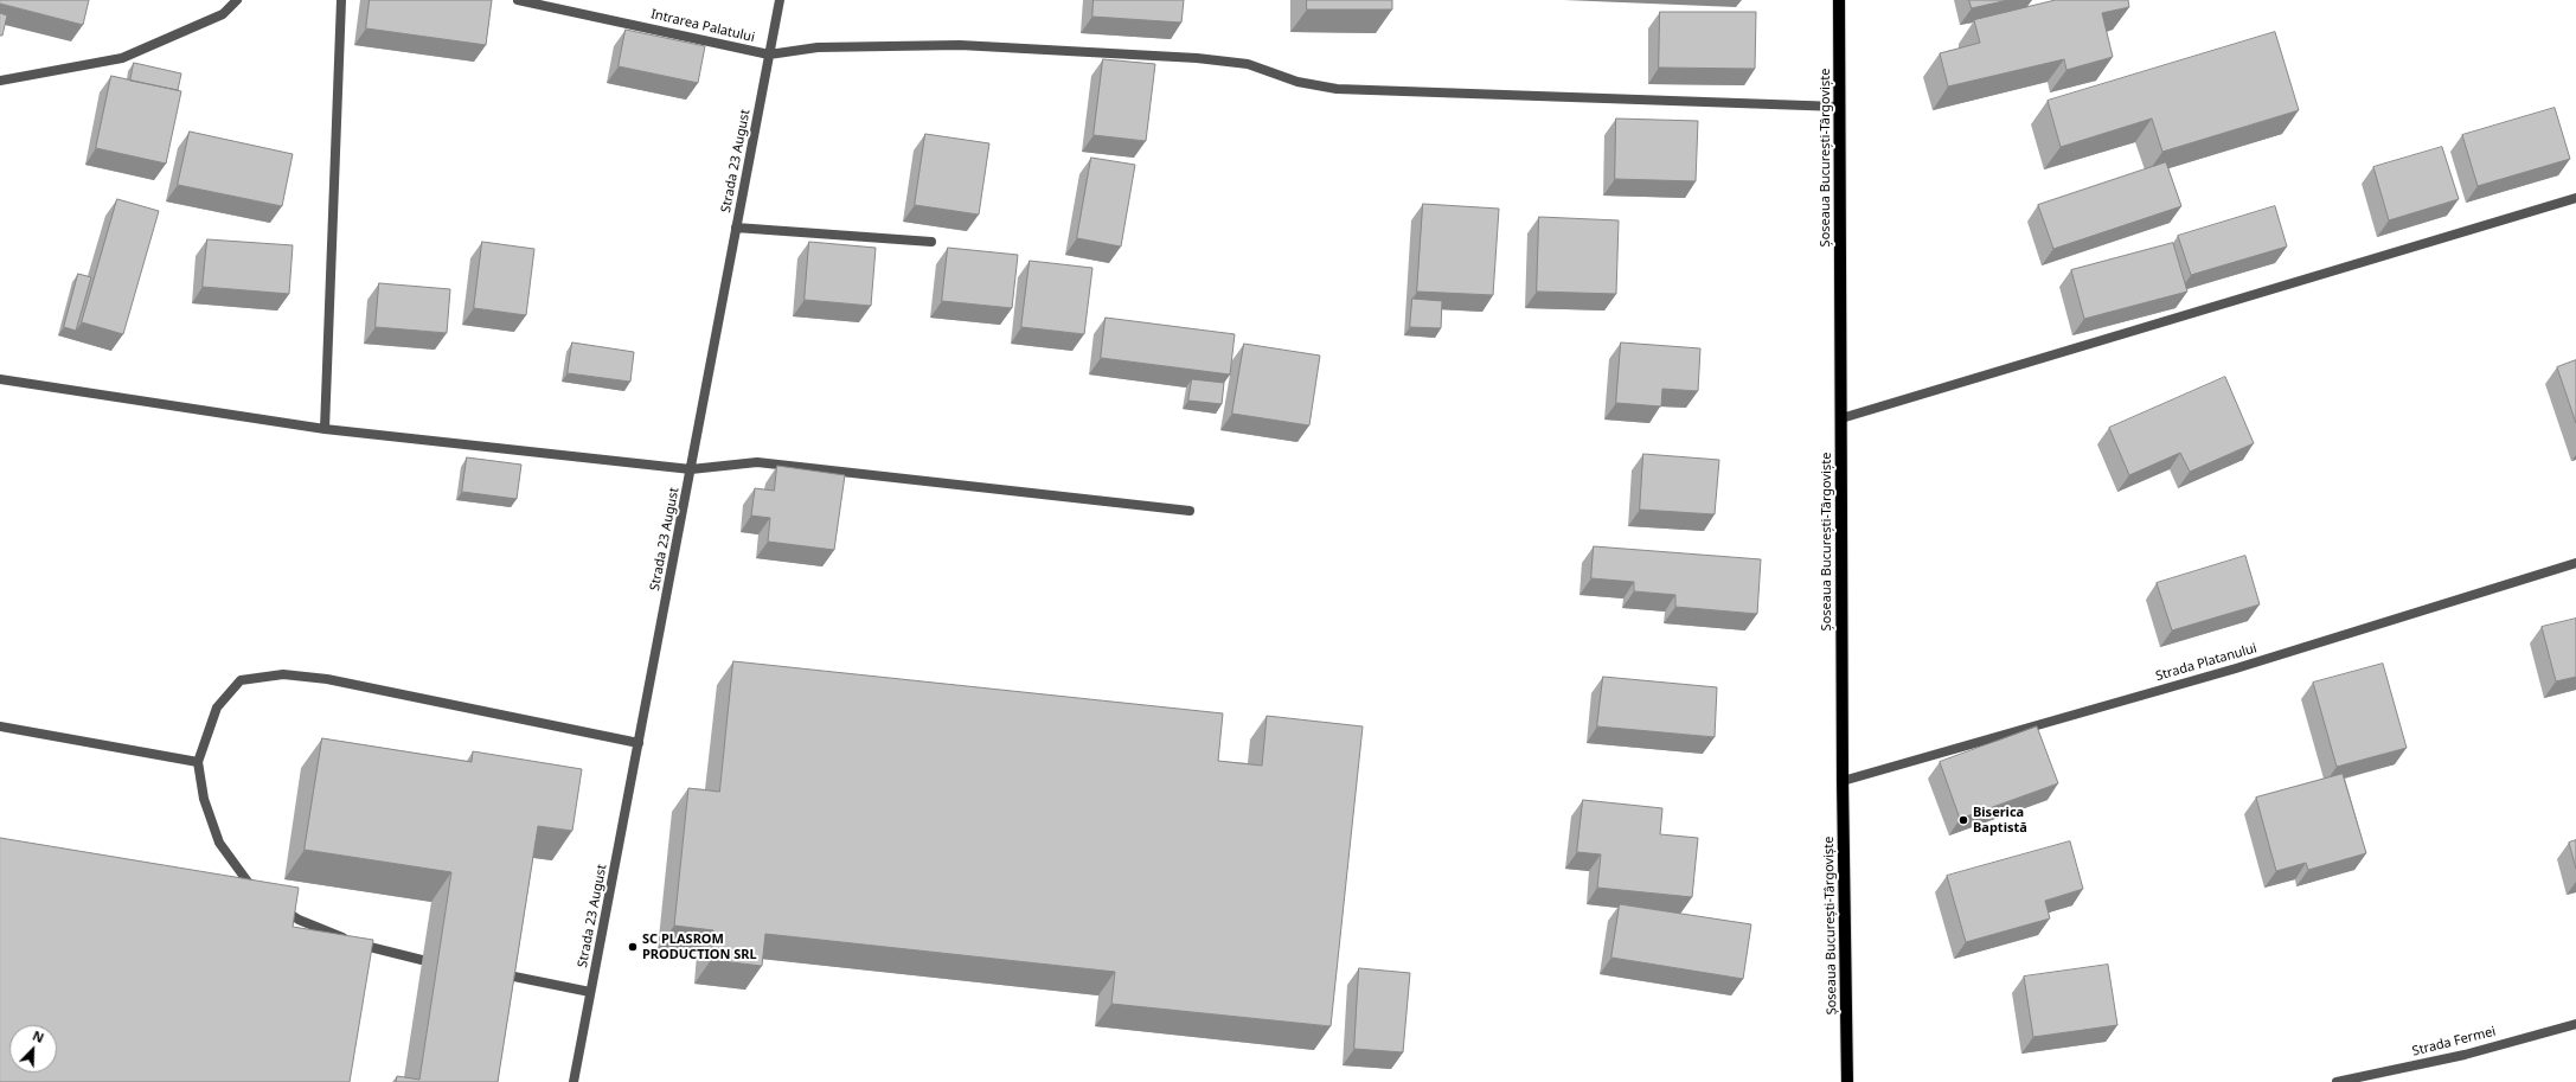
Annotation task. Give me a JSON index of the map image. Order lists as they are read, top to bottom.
{
  "streets": {
    "main road": ["Șoseaua București-Târgoviște"],
    "street": [
      "Intrarea Palatului",
      "Strada 23 August",
      "Strada Platanului",
      "Strada Fermei"
    ]
  },
  "crossings": [
    ["Intrarea Palatului", "Strada 23 August"],
    ["Șoseaua București-Târgoviște", "Strada Platanului"]
  ],
  "places": ["Biserica Baptistă", "SC PLASROM PRODUCTION SRL"],
  "north": "top right"
}
